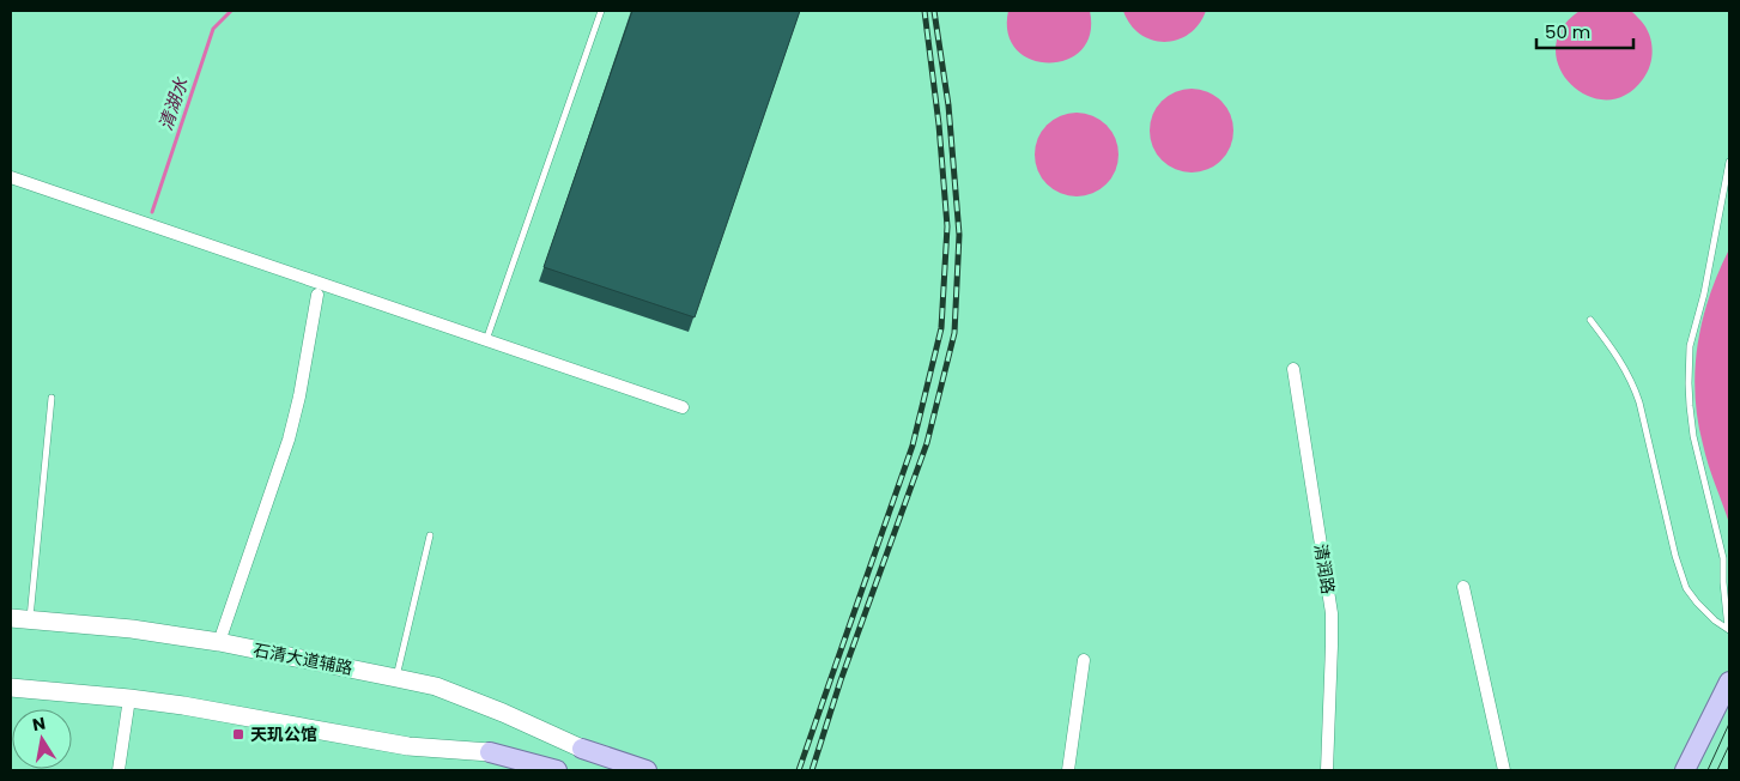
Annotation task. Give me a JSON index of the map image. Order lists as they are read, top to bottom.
{
  "streets": {
    "main road": ["石清大道辅路"],
    "street": ["清润路"]
  },
  "water": ["清湖水"],
  "places": {
    "transit": ["天玑公馆"]
  },
  "scale_bar": "50 m",
  "north": "top"
}
